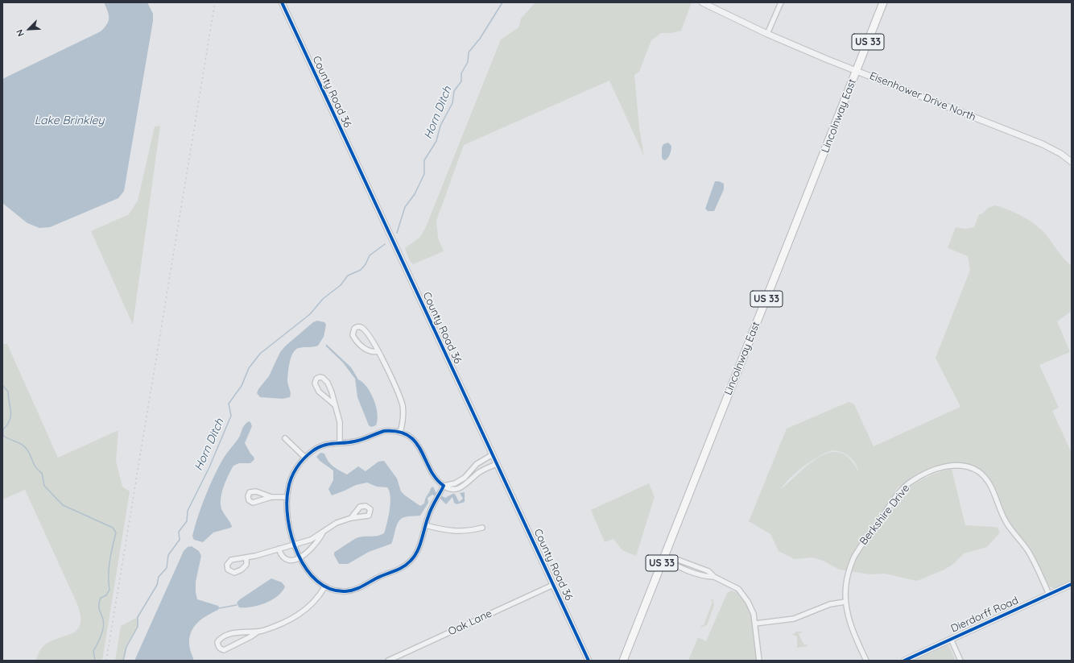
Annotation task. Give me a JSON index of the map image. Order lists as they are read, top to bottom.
{
  "streets": {
    "highway": ["US 33", "Lincolnway East"],
    "street": [
      "County Road 36",
      "Eisenhower Drive North",
      "Berkshire Drive",
      "Dierdorff Road",
      "Oak Lane"
    ]
  },
  "crossings": [
    ["County Road 36", "Oak Lane"],
    ["Eisenhower Drive North", "Lincolnway East"],
    ["Berkshire Drive", "Dierdorff Road"]
  ],
  "water": ["Horn Ditch", "Lake Brinkley"],
  "north": "bottom left"
}
